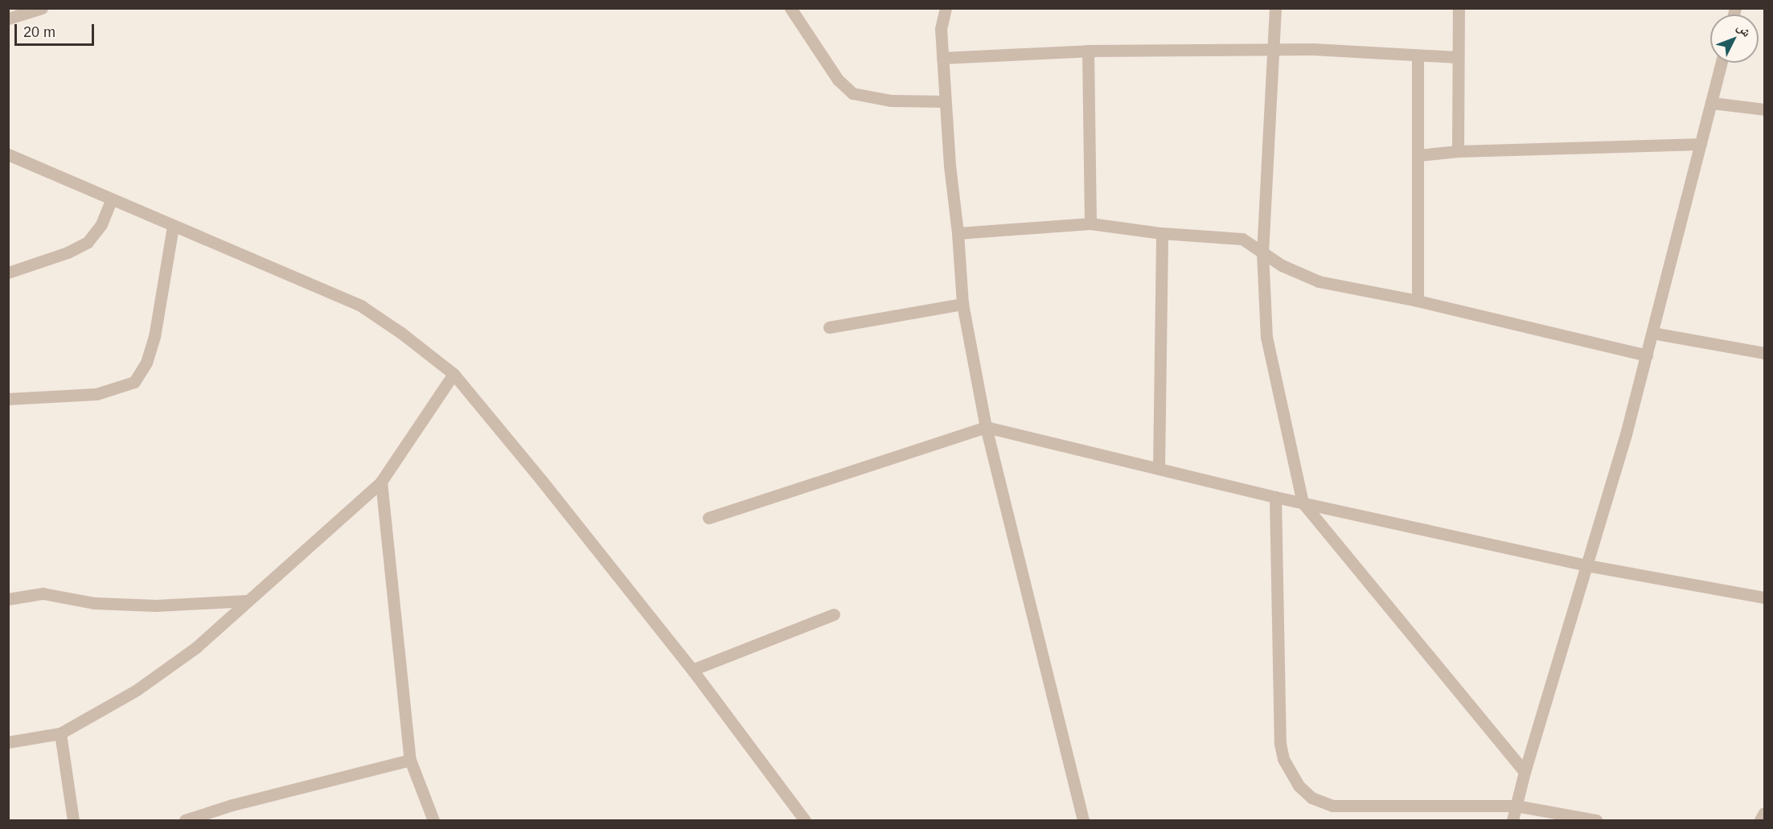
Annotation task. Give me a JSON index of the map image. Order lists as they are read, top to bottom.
{
  "scale_bar": "20 m",
  "north": "top right"
}
